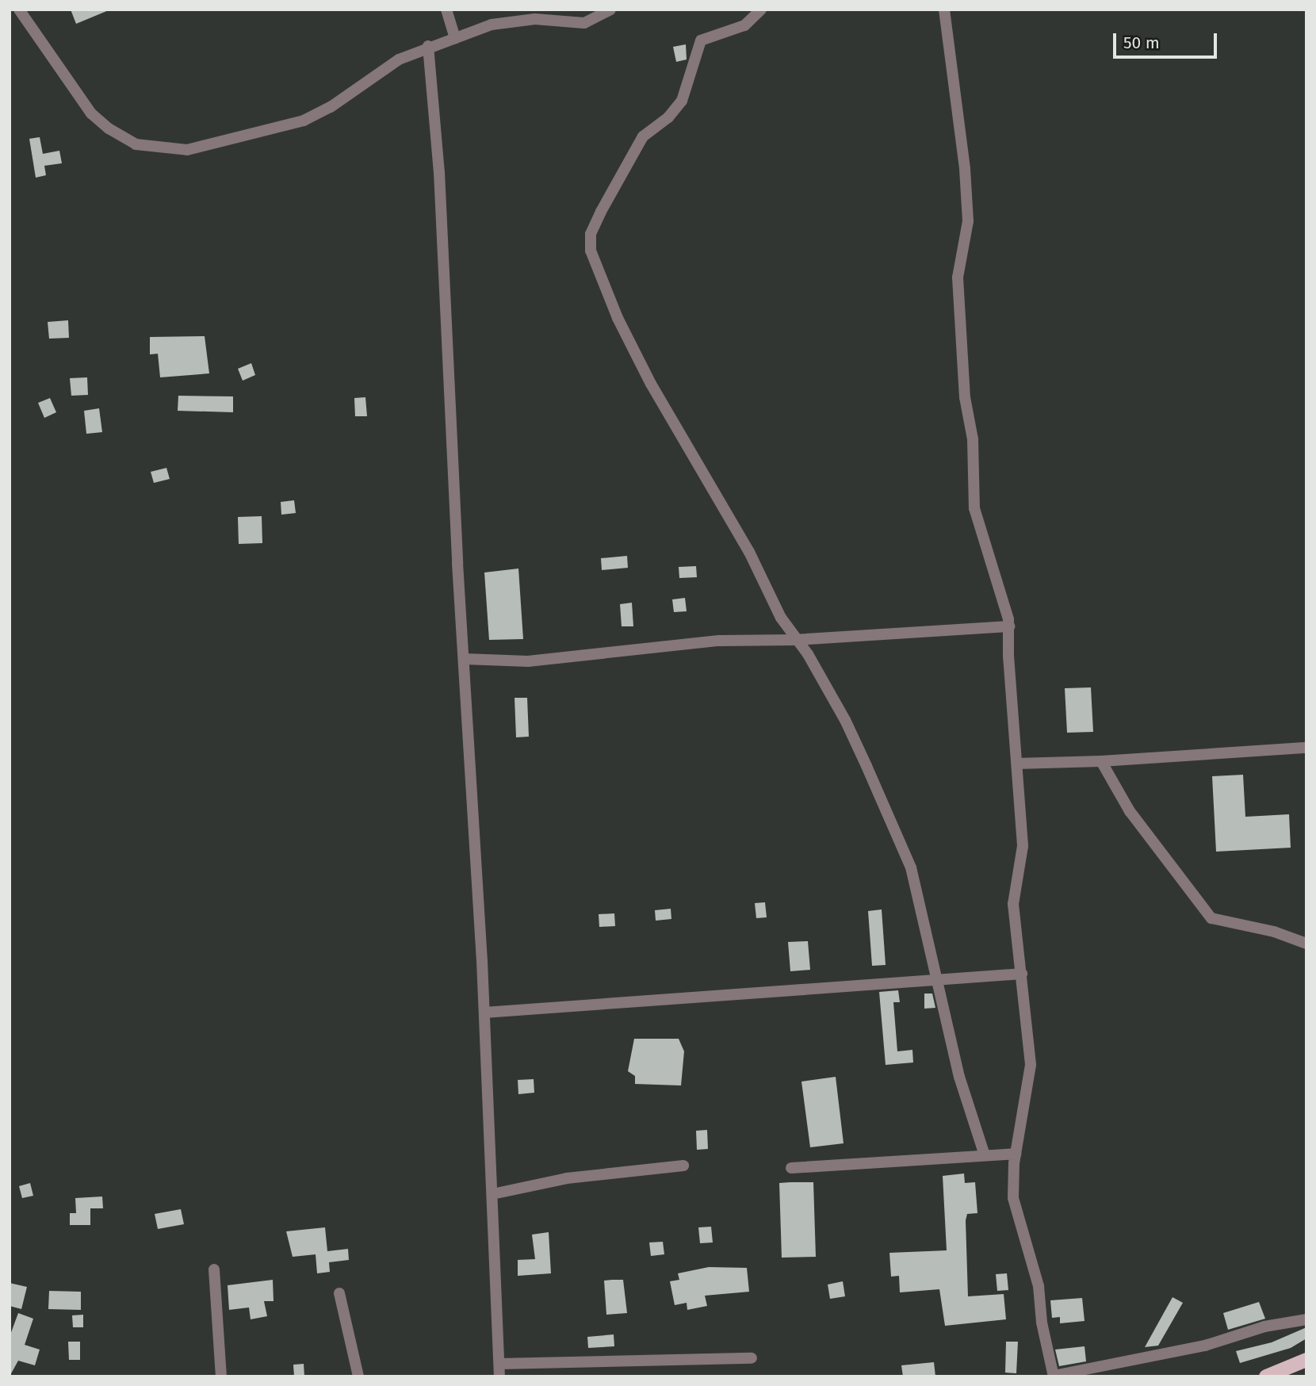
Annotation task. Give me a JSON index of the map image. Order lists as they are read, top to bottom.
{
  "scale_bar": "50 m"
}
